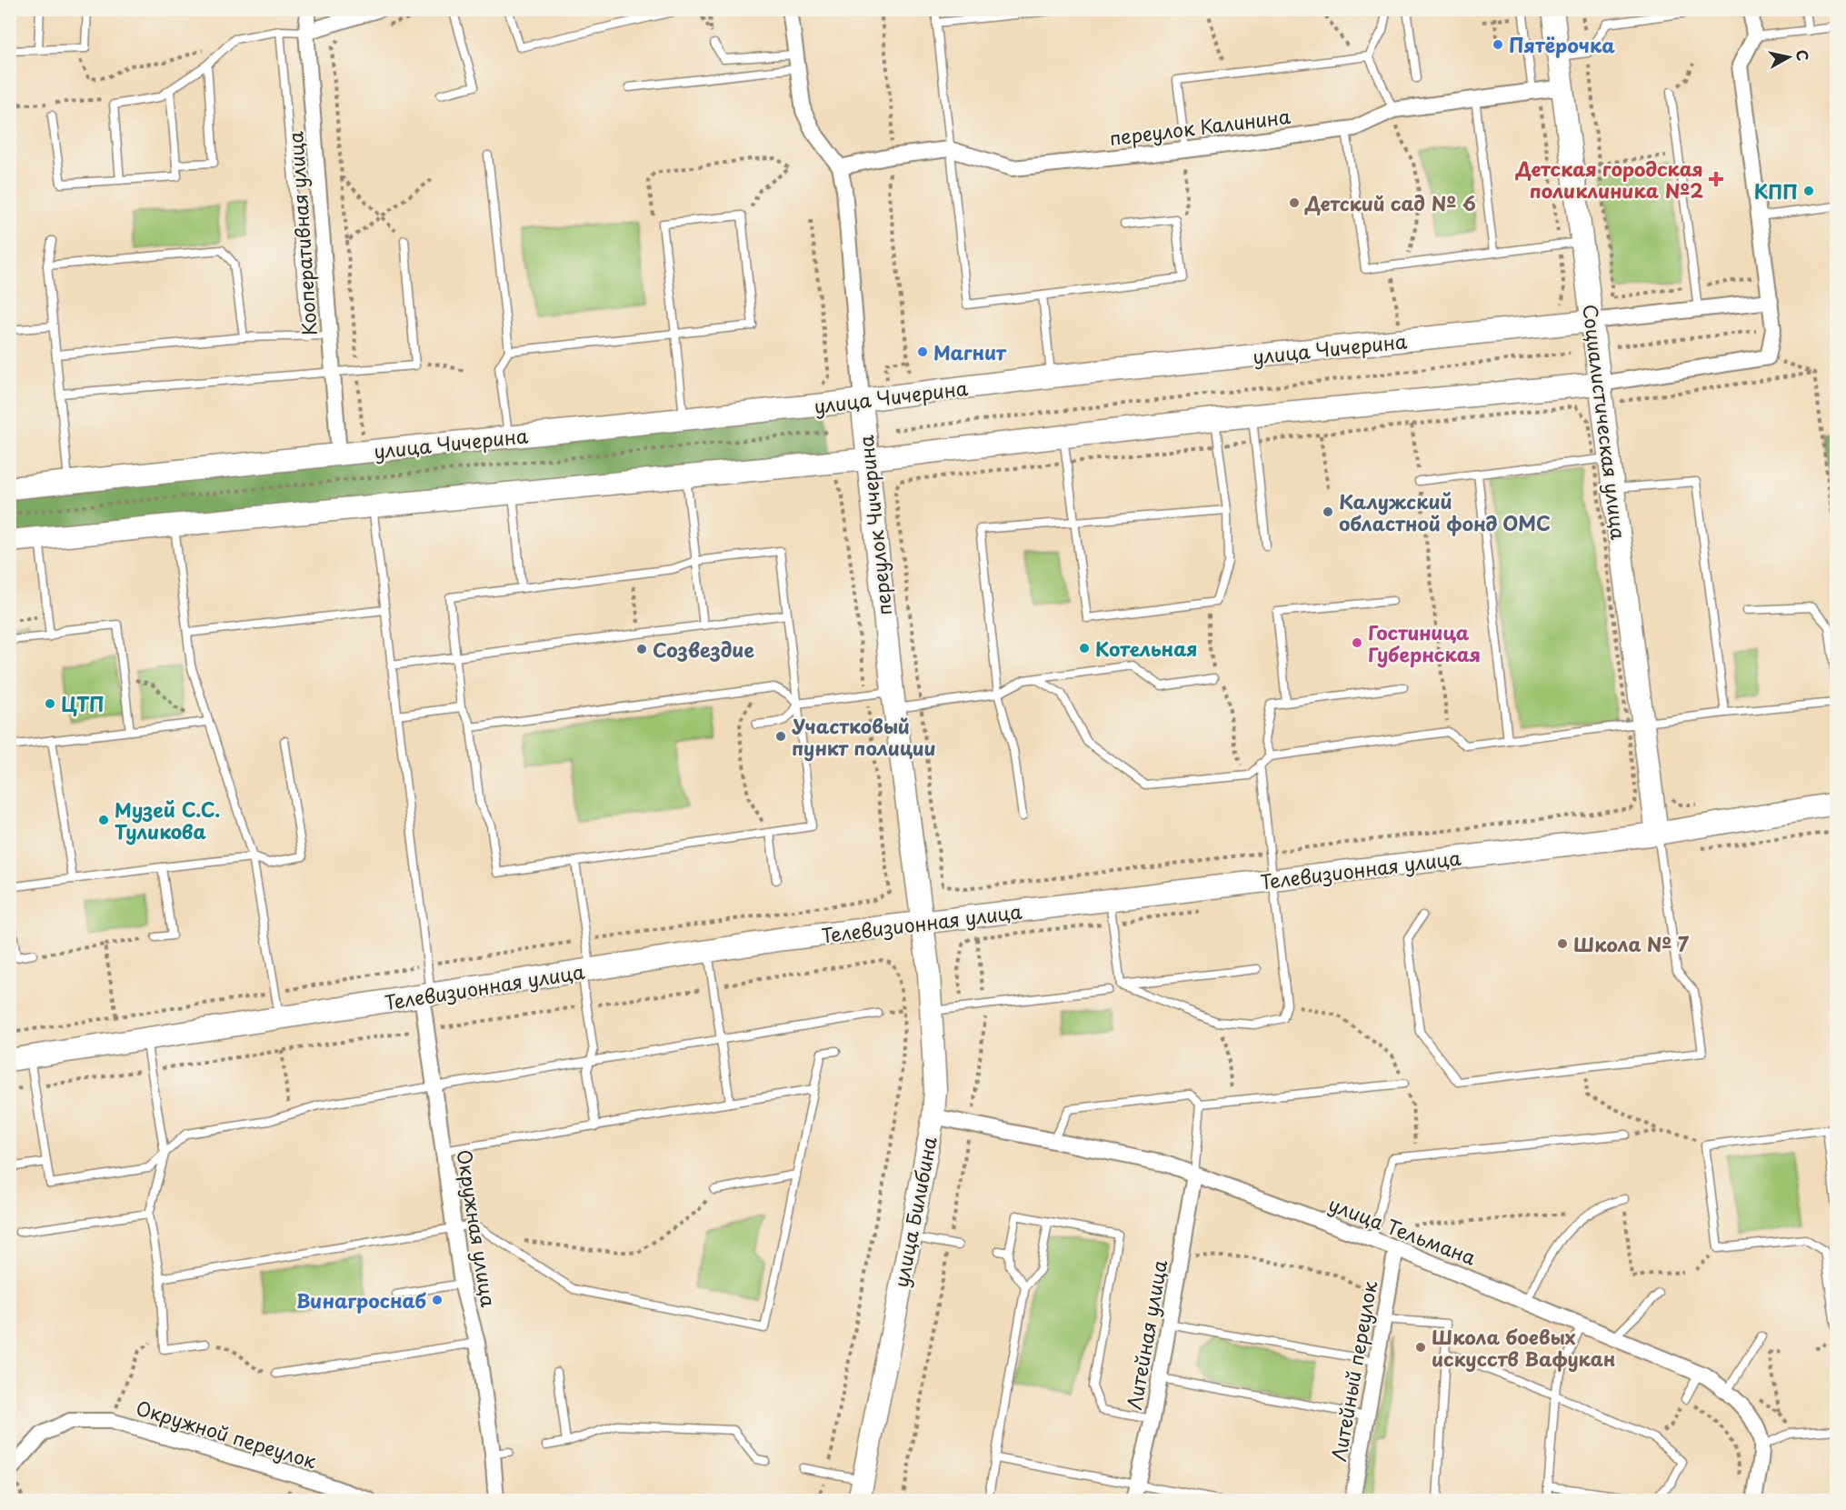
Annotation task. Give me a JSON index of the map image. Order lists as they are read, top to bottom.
{
  "streets": {
    "street": [
      "переулок Калинина",
      "Кооперативная улица",
      "улица Чичерина",
      "Социалистическая улица",
      "переулок Чичерина",
      "Телевизионная улица",
      "улица Билибина",
      "Окружная улица",
      "улица Тельмана",
      "Литейная улица",
      "Литейный переулок",
      "Окружной переулок"
    ]
  },
  "crossings": [
    ["переулок Калинина", "Социалистическая улица"],
    ["переулок Калинина", "переулок Чичерина"],
    ["Кооперативная улица", "улица Чичерина"],
    ["улица Чичерина", "Социалистическая улица"],
    ["улица Чичерина", "переулок Чичерина"],
    ["Социалистическая улица", "Телевизионная улица"],
    ["переулок Чичерина", "Телевизионная улица"],
    ["переулок Чичерина", "улица Билибина"],
    ["Телевизионная улица", "улица Билибина"],
    ["Телевизионная улица", "Окружная улица"],
    ["улица Билибина", "улица Тельмана"],
    ["улица Тельмана", "Литейная улица"],
    ["улица Тельмана", "Литейный переулок"]
  ],
  "places": {
    "other": [
      "Пятёрочка",
      "КПП",
      "Детский сад № 6",
      "Магнит",
      "Калужский областной фонд ОМС",
      "Гостиница Губернская",
      "Котельная",
      "Созвездие",
      "ЦТП",
      "Участковый пункт полиции",
      "Музей С.С. Туликова",
      "Школа № 7",
      "Винагроснаб",
      "Школа боевых искусств Вафукан"
    ],
    "health": ["Детская городская поликлиника №2"]
  },
  "north": "right"
}
